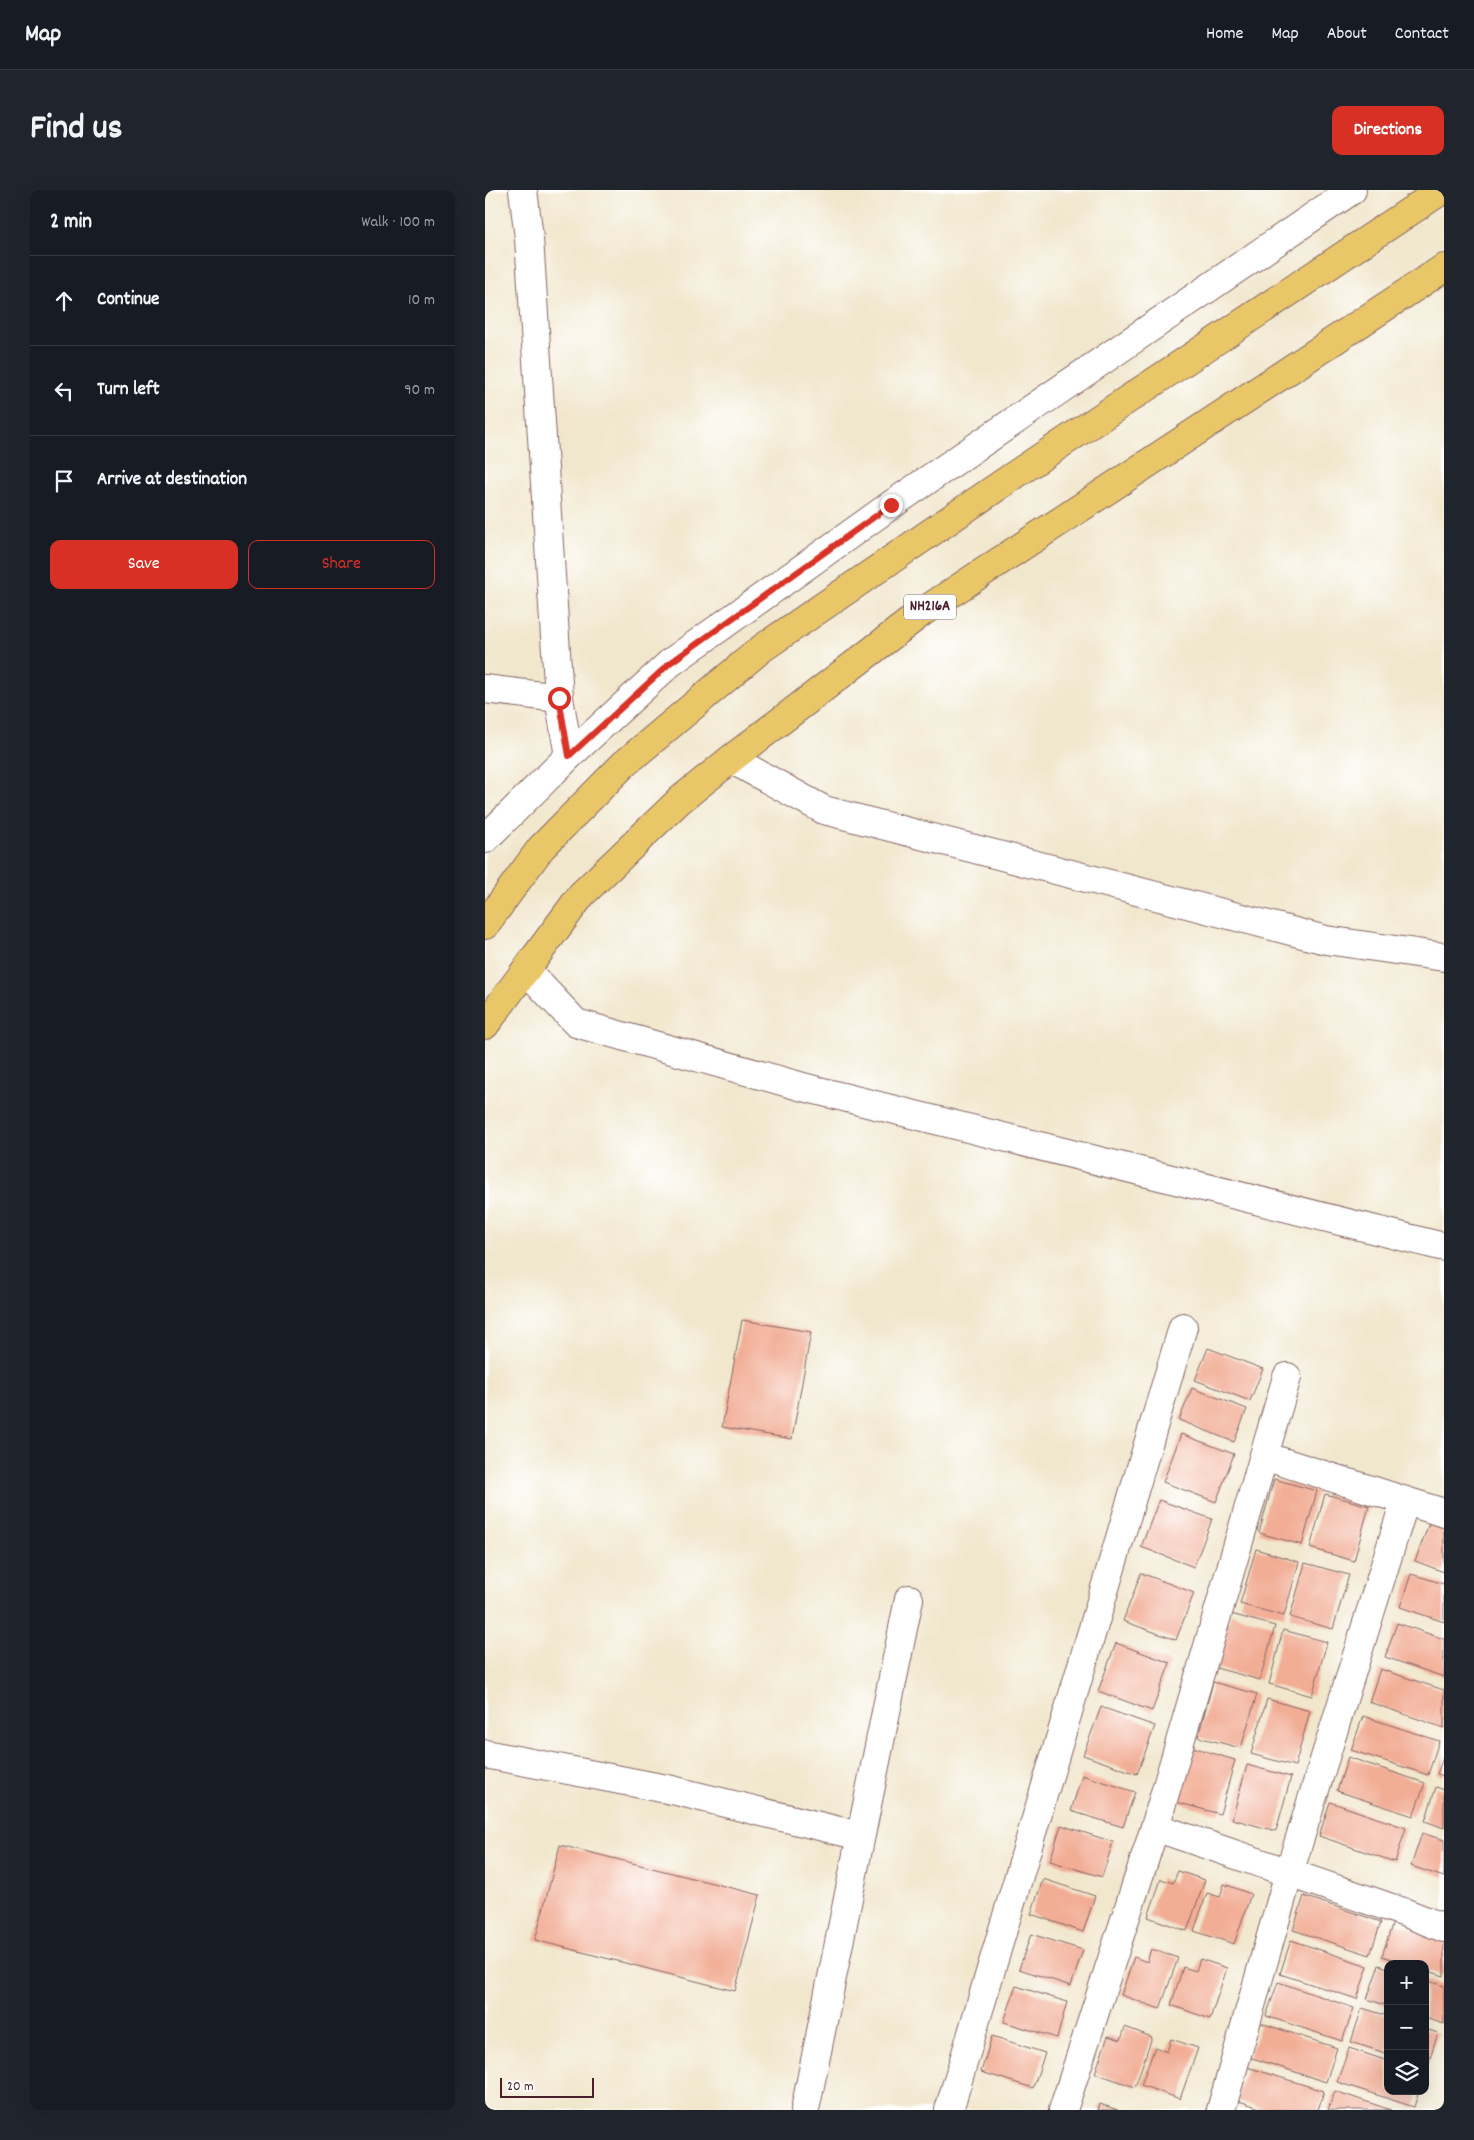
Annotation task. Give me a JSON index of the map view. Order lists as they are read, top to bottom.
{
  "streets": {
    "highway": ["NH216A"]
  },
  "scale_bar": "20 m",
  "page": {
    "header": "Map",
    "nav": [
      "Home",
      "Map",
      "About",
      "Contact"
    ],
    "title": "Find us",
    "buttons": [
      "Directions",
      ["Save", "Share"]
    ],
    "heading": ["2 min", "Walk · 100 m"],
    "list": [
      ["Continue", "10 m"],
      ["Turn left", "90 m"],
      "Arrive at destination"
    ],
    "map_buttons": ["+", "−"],
    "scale": "20 m"
  }
}
